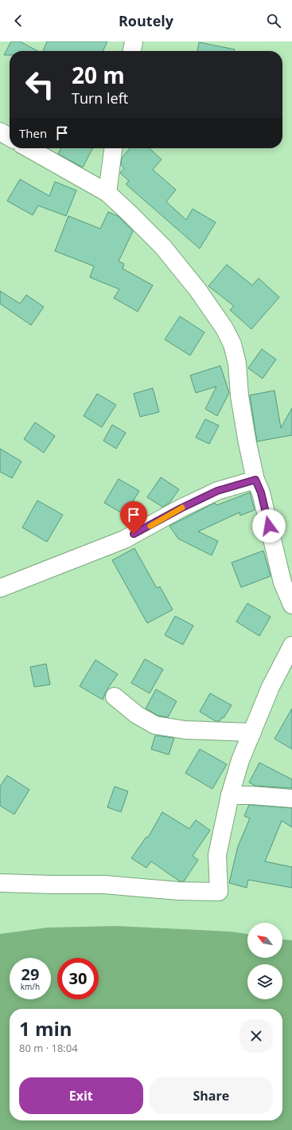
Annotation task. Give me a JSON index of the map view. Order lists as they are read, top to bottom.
{
  "north": "top left",
  "page": {
    "header": "Routely",
    "turn": ["20 m", "Turn left"],
    "then": "Then",
    "speed": "29 km/h",
    "limit": "30",
    "heading": ["1 min", "80 m · 18:04"],
    "buttons": ["Exit", "Share"]
  }
}
